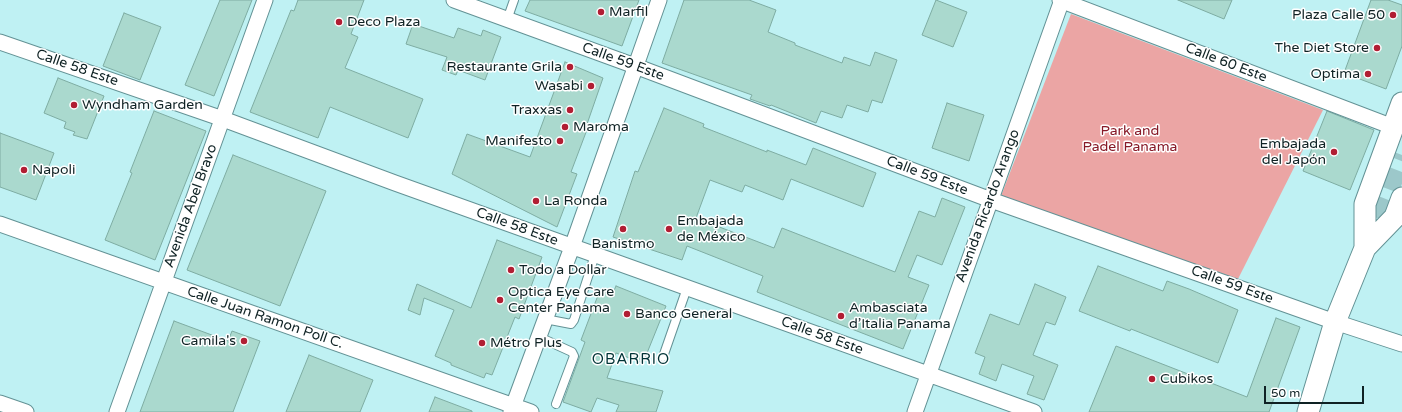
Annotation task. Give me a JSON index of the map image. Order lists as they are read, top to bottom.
{
  "streets": {
    "street": [
      "Calle 59 Este",
      "Calle 60 Este",
      "Calle 58 Este",
      "Avenida Abel Bravo",
      "Avenida Ricardo Arango",
      "Calle Juan Ramon Poll C."
    ]
  },
  "crossings": [
    ["Calle 59 Este", "Avenida Ricardo Arango"],
    ["Calle 60 Este", "Avenida Ricardo Arango"],
    ["Calle 58 Este", "Avenida Abel Bravo"],
    ["Calle 58 Este", "Avenida Ricardo Arango"],
    ["Avenida Abel Bravo", "Calle Juan Ramon Poll C."]
  ],
  "districts": ["OBARRIO"],
  "parks": ["Park and Padel Panama"],
  "places": [
    "Marfil",
    "Plaza Calle 50",
    "Deco Plaza",
    "The Diet Store",
    "Restaurante Grila",
    "Optima",
    "Wasabi",
    "Wyndham Garden",
    "Traxxas",
    "Maroma",
    "Manifesto",
    "Embajada del Japón",
    "Napoli",
    "La Ronda",
    "Banistmo",
    "Embajada de México",
    "Todo a Dollar",
    "Optica Eye Care Center Panama",
    "Banco General",
    "Ambasciata d’Italia Panama",
    "Camila's",
    "Métro Plus",
    "Cubikos"
  ],
  "scale_bar": "50 m"
}
